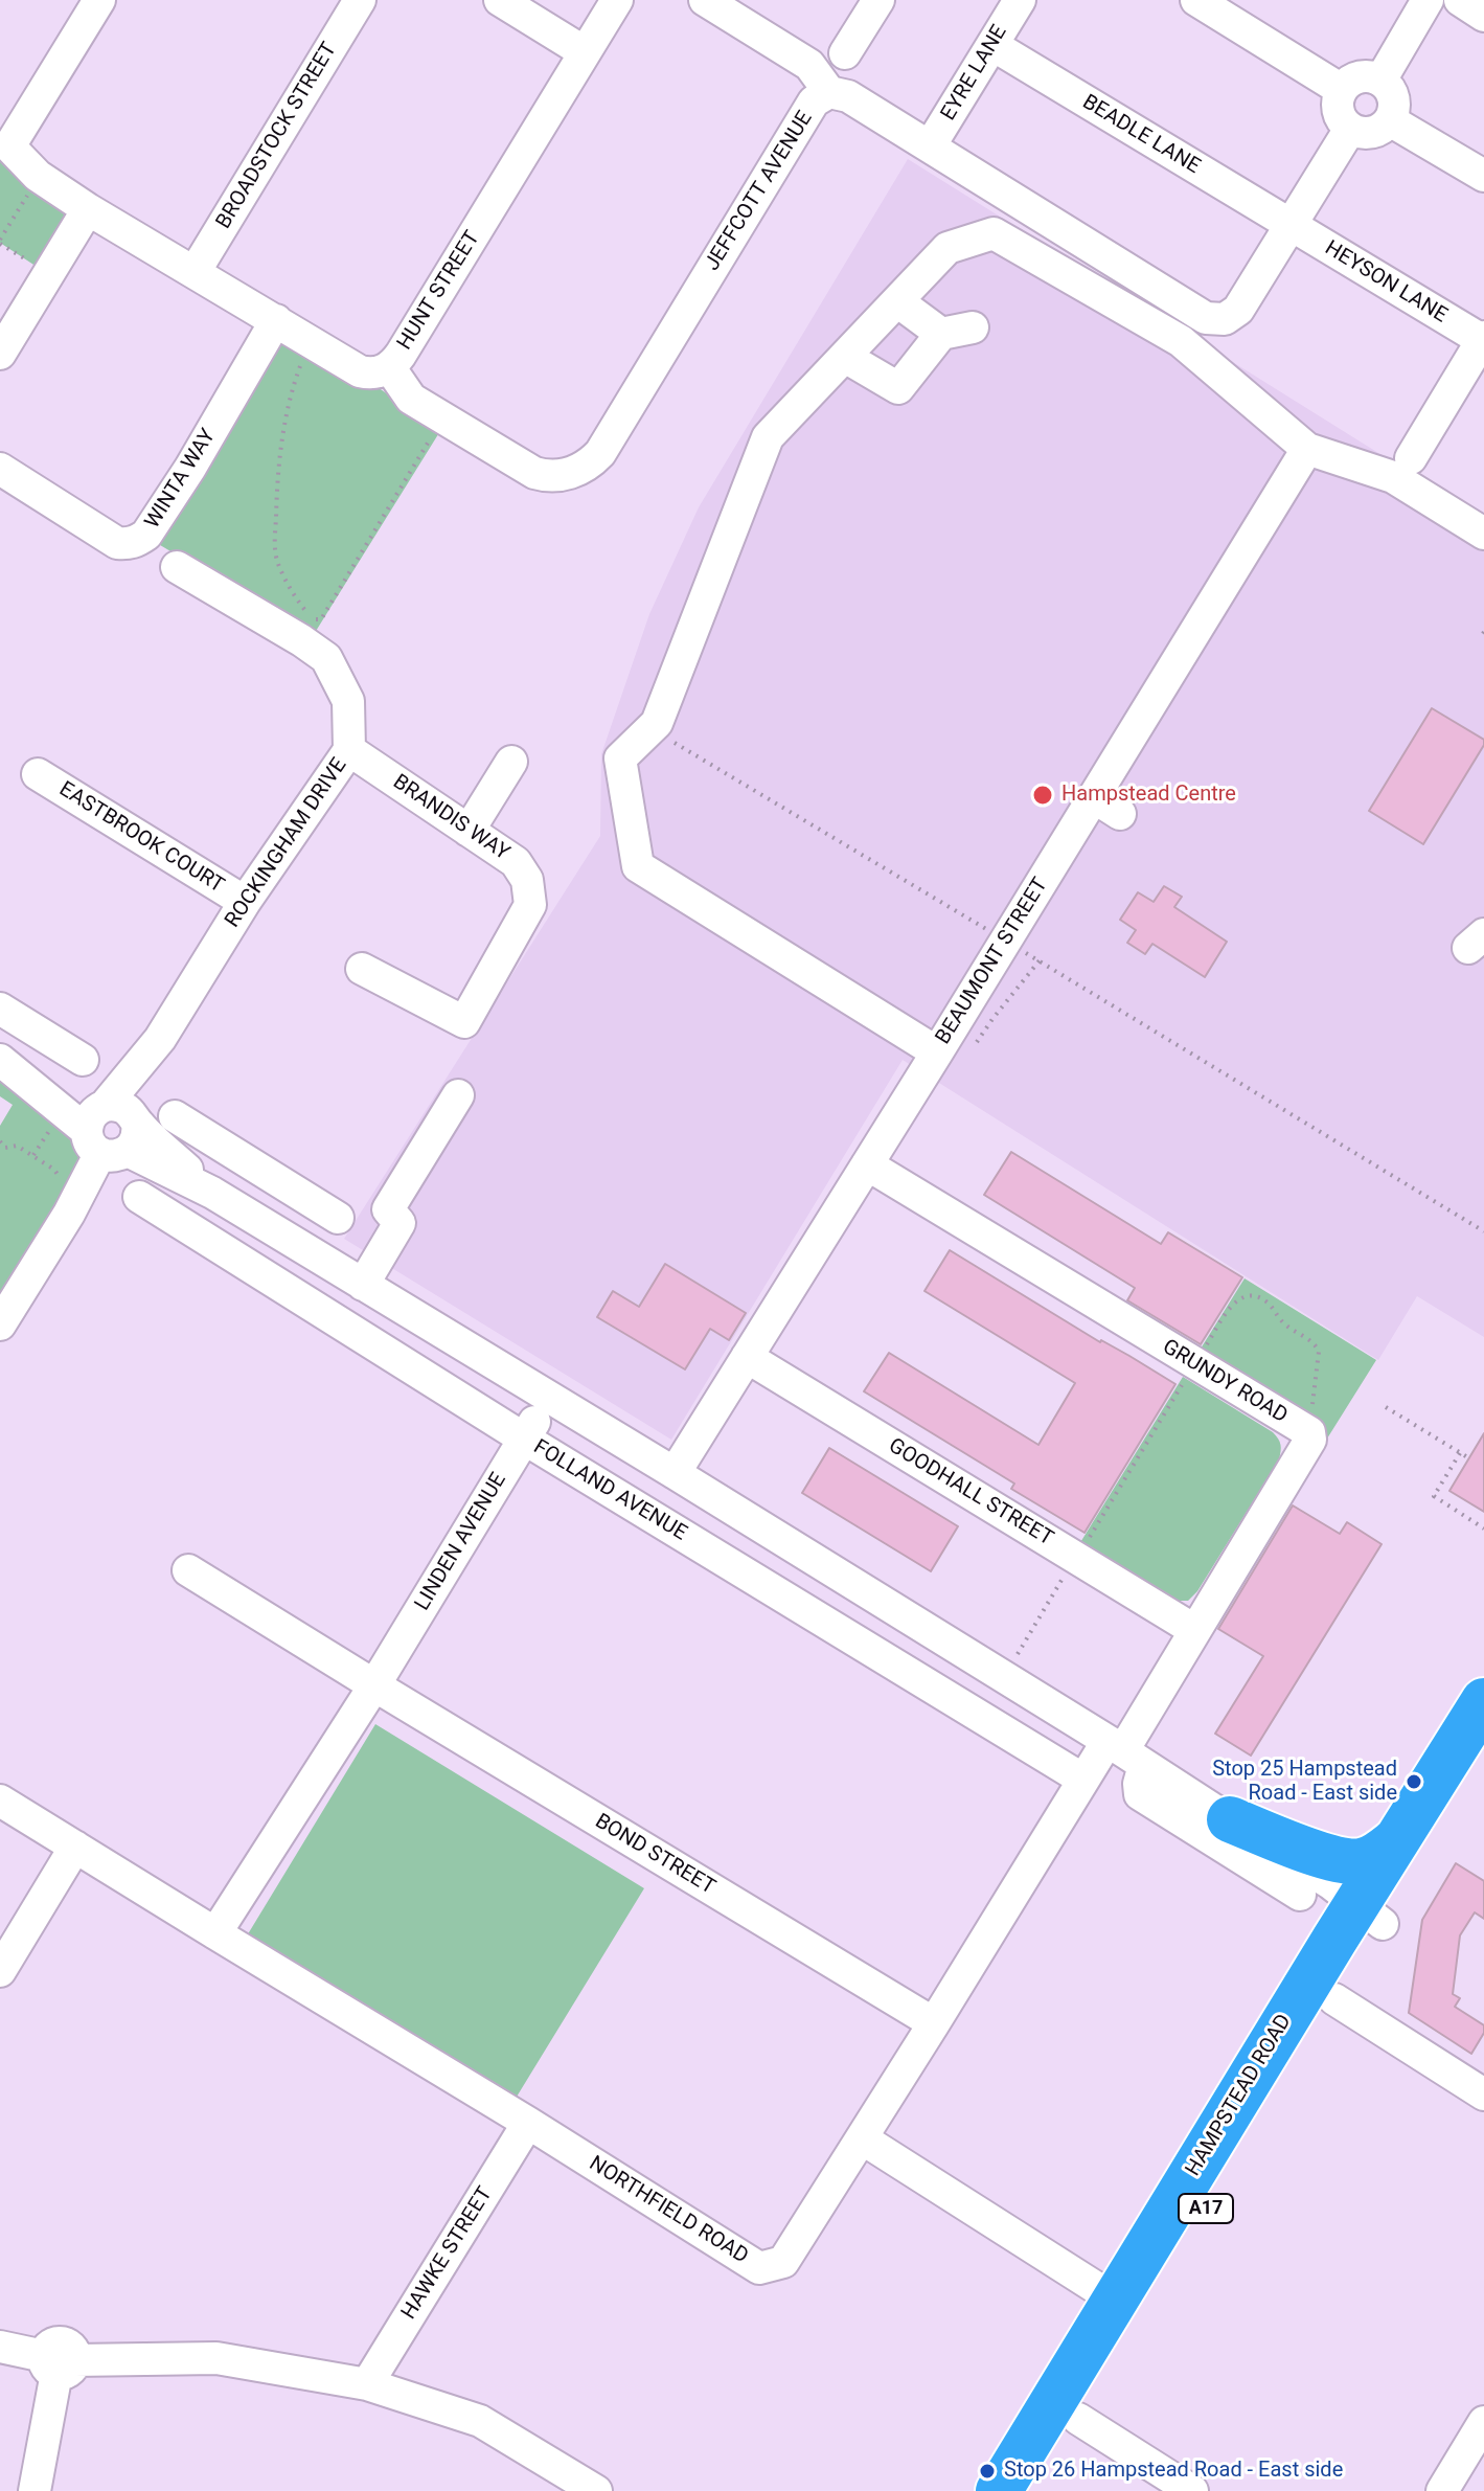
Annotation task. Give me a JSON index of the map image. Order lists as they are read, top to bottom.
{
  "streets": {
    "highway": ["HAMPSTEAD ROAD", "A17"],
    "street": [
      "EYRE LANE",
      "BEADLE LANE",
      "BROADSTOCK STREET",
      "JEFFCOTT AVENUE",
      "HEYSON LANE",
      "HUNT STREET",
      "WINTA WAY",
      "BRANDIS WAY",
      "EASTBROOK COURT",
      "ROCKINGHAM DRIVE",
      "BEAUMONT STREET",
      "GRUNDY ROAD",
      "FOLLAND AVENUE",
      "GOODHALL STREET",
      "LINDEN AVENUE",
      "BOND STREET",
      "NORTHFIELD ROAD",
      "HAWKE STREET"
    ]
  },
  "crossings": [
    ["EYRE LANE", "BEADLE LANE"],
    ["EYRE LANE", "JEFFCOTT AVENUE"],
    ["BEADLE LANE", "JEFFCOTT AVENUE"],
    ["BEADLE LANE", "HEYSON LANE"],
    ["BROADSTOCK STREET", "HUNT STREET"],
    ["JEFFCOTT AVENUE", "HEYSON LANE"],
    ["JEFFCOTT AVENUE", "HUNT STREET"],
    ["HUNT STREET", "WINTA WAY"],
    ["BRANDIS WAY", "ROCKINGHAM DRIVE"],
    ["EASTBROOK COURT", "ROCKINGHAM DRIVE"],
    ["BEAUMONT STREET", "GRUNDY ROAD"],
    ["BEAUMONT STREET", "GOODHALL STREET"],
    ["GRUNDY ROAD", "GOODHALL STREET"],
    ["GRUNDY ROAD", "NORTHFIELD ROAD"],
    ["FOLLAND AVENUE", "LINDEN AVENUE"],
    ["FOLLAND AVENUE", "NORTHFIELD ROAD"],
    ["LINDEN AVENUE", "BOND STREET"],
    ["LINDEN AVENUE", "NORTHFIELD ROAD"],
    ["BOND STREET", "NORTHFIELD ROAD"],
    ["NORTHFIELD ROAD", "HAWKE STREET"]
  ],
  "places": ["Hampstead Centre", "Stop 25 Hampstead Road - East side", "Stop 26 Hampstead Road - East side"]
}
